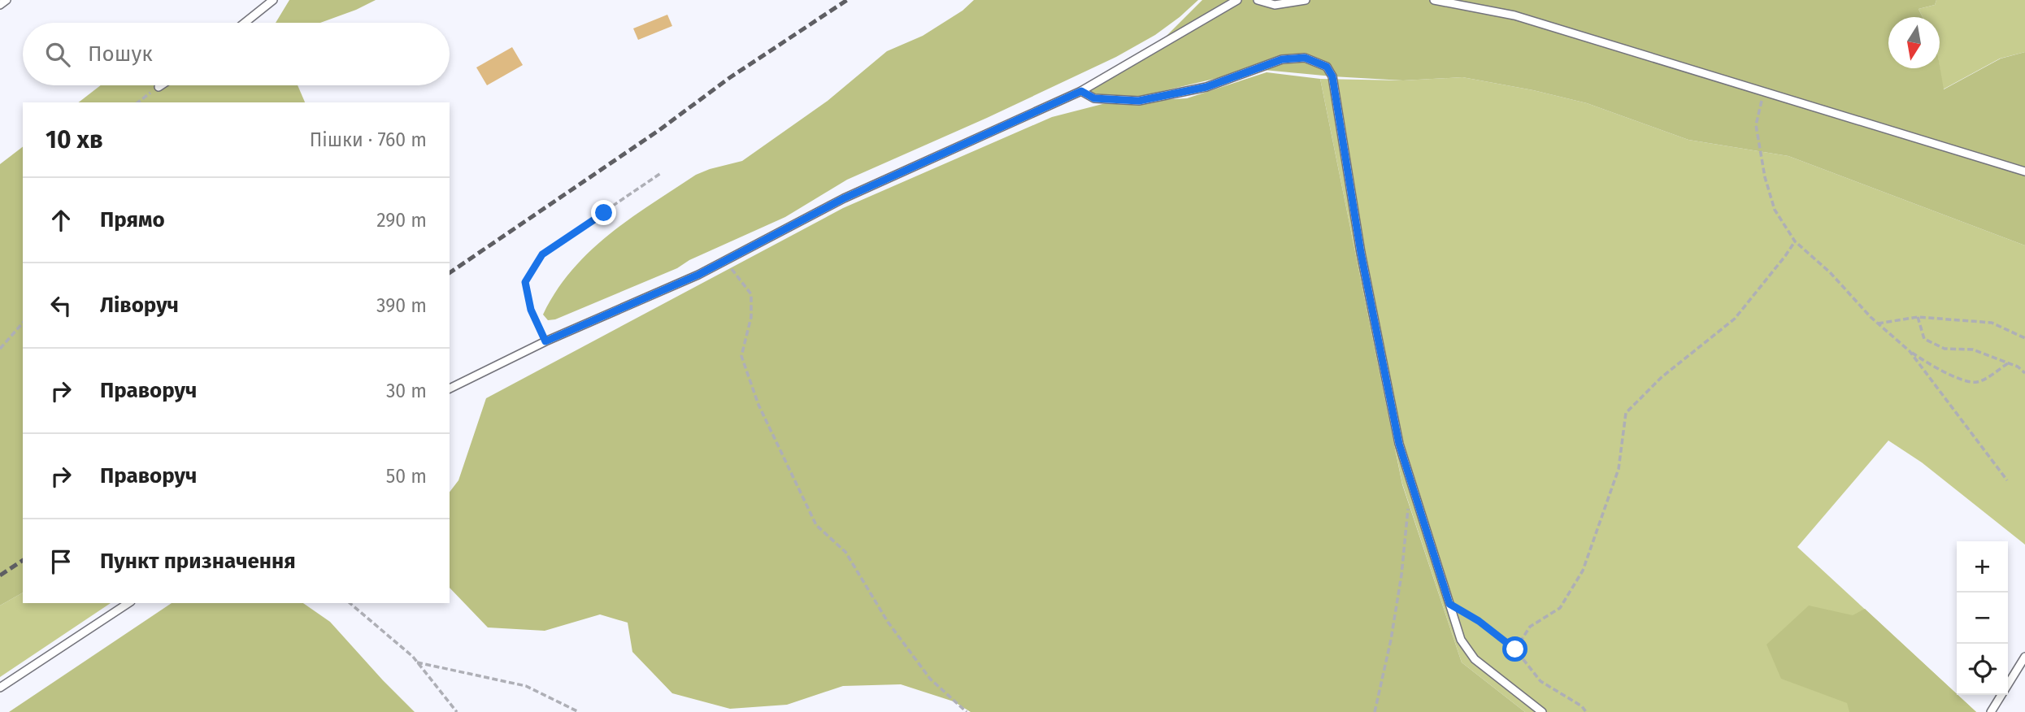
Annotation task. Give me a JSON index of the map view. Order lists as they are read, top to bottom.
{
  "north": "bottom",
  "page": {
    "search": "Пошук",
    "heading": ["10 хв", "Пішки · 760 m"],
    "list": [
      ["Прямо", "290 m"],
      ["Ліворуч", "390 m"],
      ["Праворуч", "30 m"],
      ["Праворуч", "50 m"],
      "Пункт призначення"
    ],
    "map_buttons": ["+", "−"]
  }
}
